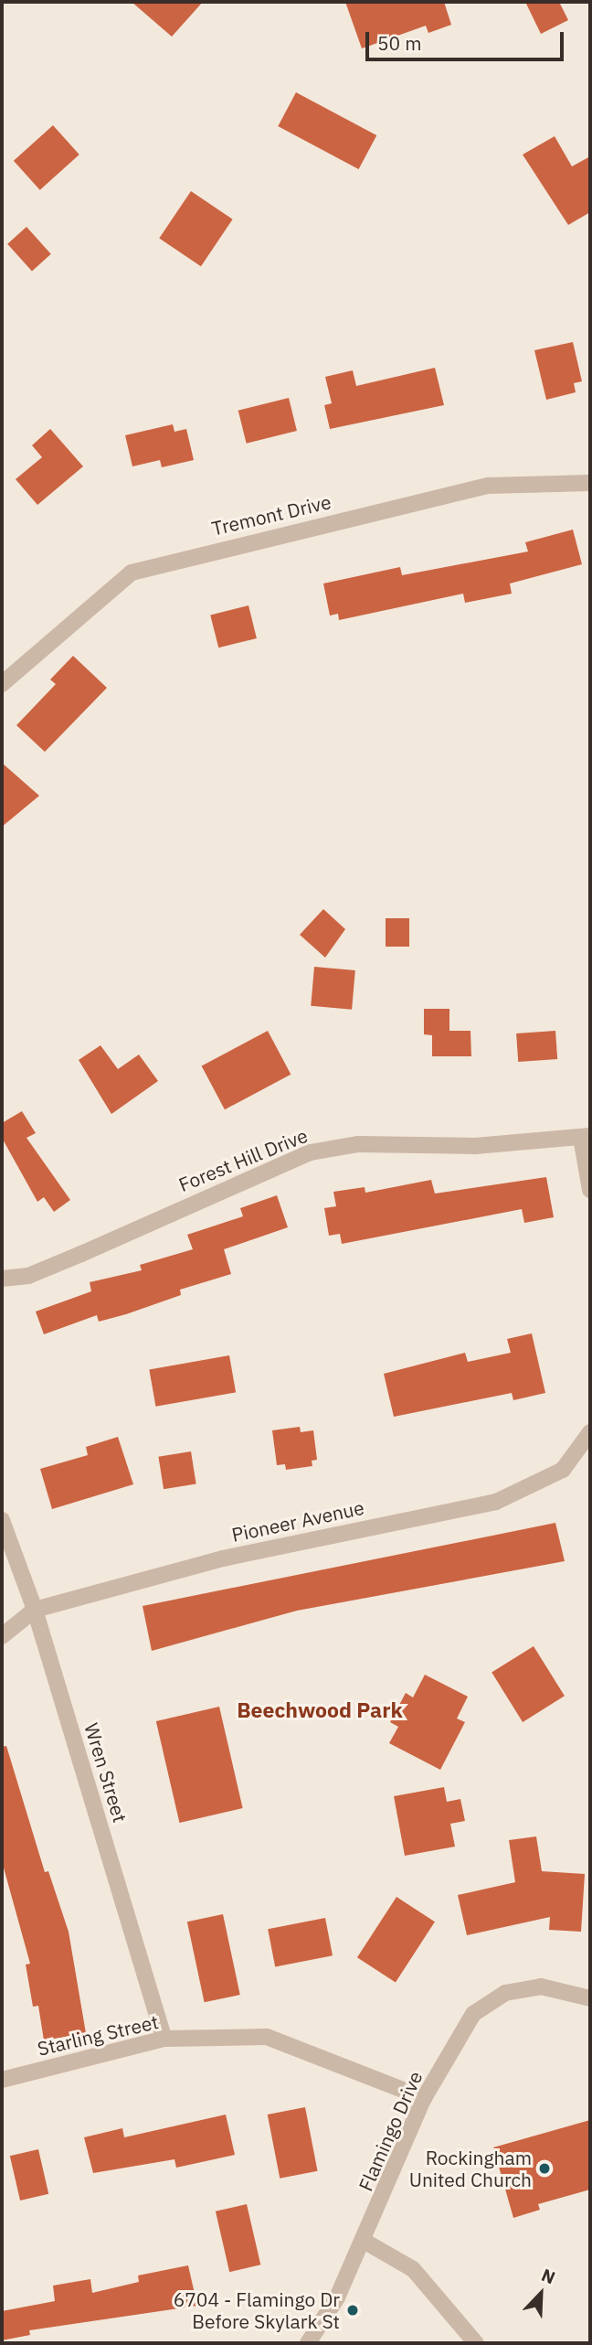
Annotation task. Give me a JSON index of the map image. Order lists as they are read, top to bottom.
{
  "streets": {
    "street": [
      "Tremont Drive",
      "Forest Hill Drive",
      "Pioneer Avenue",
      "Wren Street",
      "Starling Street",
      "Flamingo Drive"
    ]
  },
  "crossings": [
    ["Pioneer Avenue", "Wren Street"],
    ["Wren Street", "Starling Street"],
    ["Starling Street", "Flamingo Drive"]
  ],
  "districts": ["Beechwood Park"],
  "places": ["Rockingham United Church", "6704 - Flamingo Dr Before Skylark St"],
  "scale_bar": "50 m",
  "north": "top right"
}
